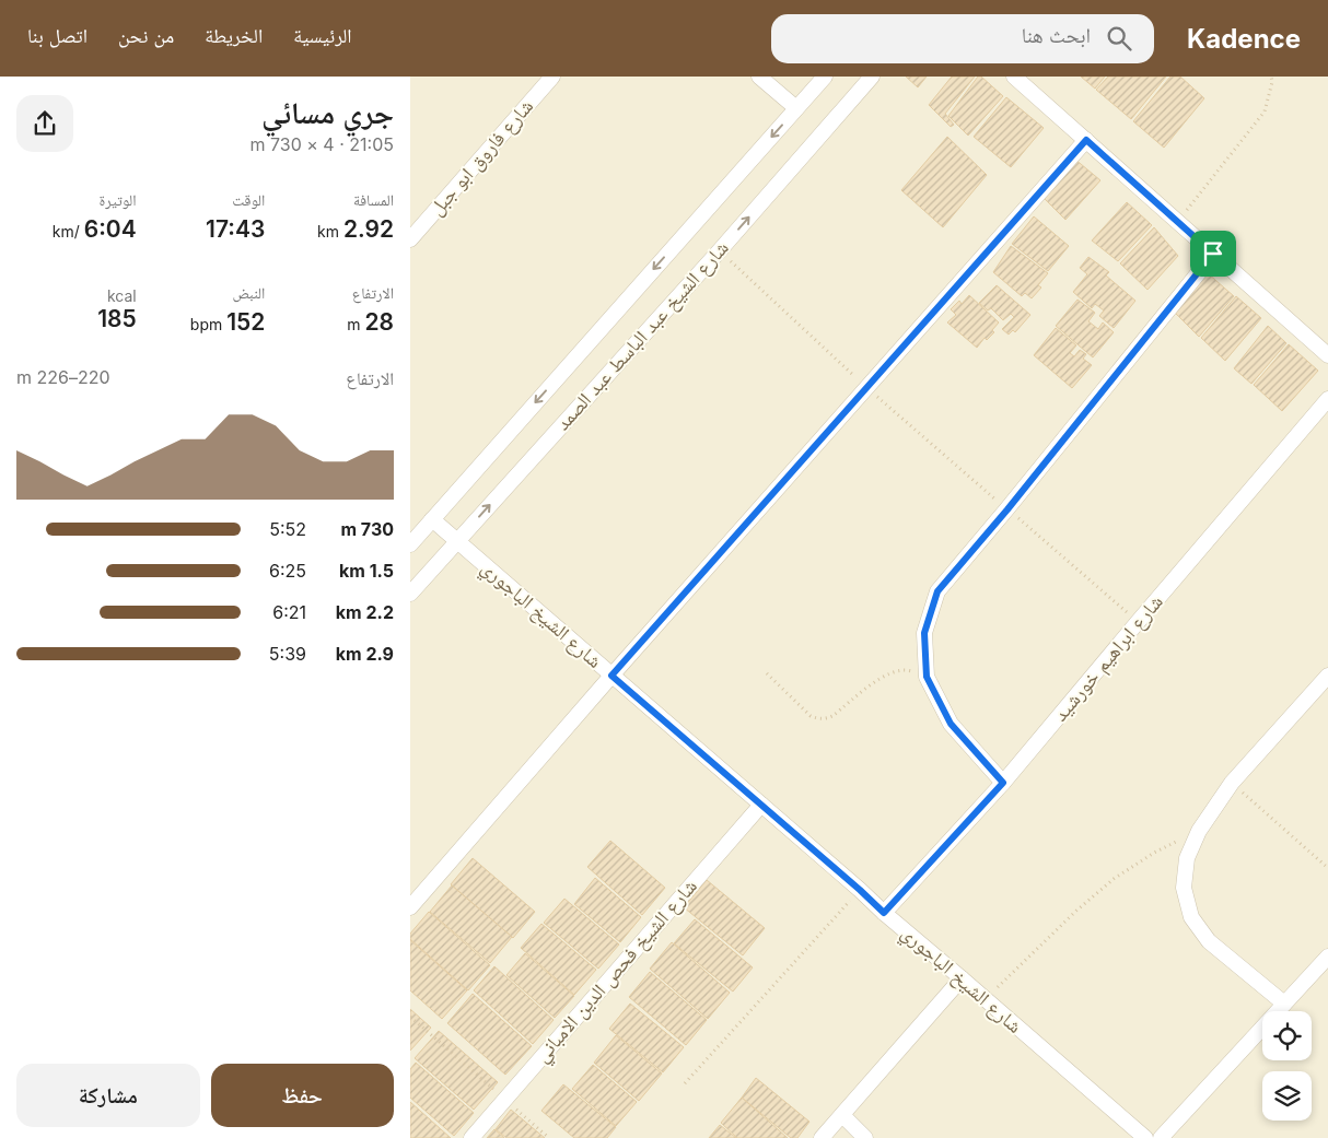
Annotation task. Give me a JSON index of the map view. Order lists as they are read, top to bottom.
{
  "streets": {
    "street": [
      "شارع فاروق ابو جبل",
      "شارع الشيخ عبد الباسط عبد الصمد",
      "شارع الشيخ الباجوري",
      "شارع ابراهيم خورشيد",
      "شارع الشيخ فحص الدين الامباني"
    ]
  },
  "crossings": [
    ["شارع الشيخ عبد الباسط عبد الصمد", "شارع الشيخ الباجوري"],
    ["شارع الشيخ الباجوري", "شارع ابراهيم خورشيد"],
    ["شارع الشيخ الباجوري", "شارع الشيخ فحص الدين الامباني"]
  ],
  "page": {
    "header": "Kadence",
    "search": "ابحث هنا",
    "nav": [
      "الرئيسية",
      "الخريطة",
      "من نحن",
      "اتصل بنا"
    ],
    "heading": ["جري مسائي", "21:05 · 4 × 730 m"],
    "stats": [
      ["المسافة", "2.92 km"],
      ["الوقت", "17:43"],
      ["الوتيرة", "6:04 /km"],
      ["الارتفاع", "28 m"],
      ["النبض", "152 bpm"],
      ["kcal", "185"]
    ],
    "chart": ["الارتفاع", "220–226 m"],
    "list": [
      {
        "name": "730 m",
        "note": "5:52"
      },
      {
        "name": "1.5 km",
        "note": "6:25"
      },
      {
        "name": "2.2 km",
        "note": "6:21"
      },
      {
        "name": "2.9 km",
        "note": "5:39"
      }
    ],
    "buttons": ["حفظ", "مشاركة"]
  }
}
